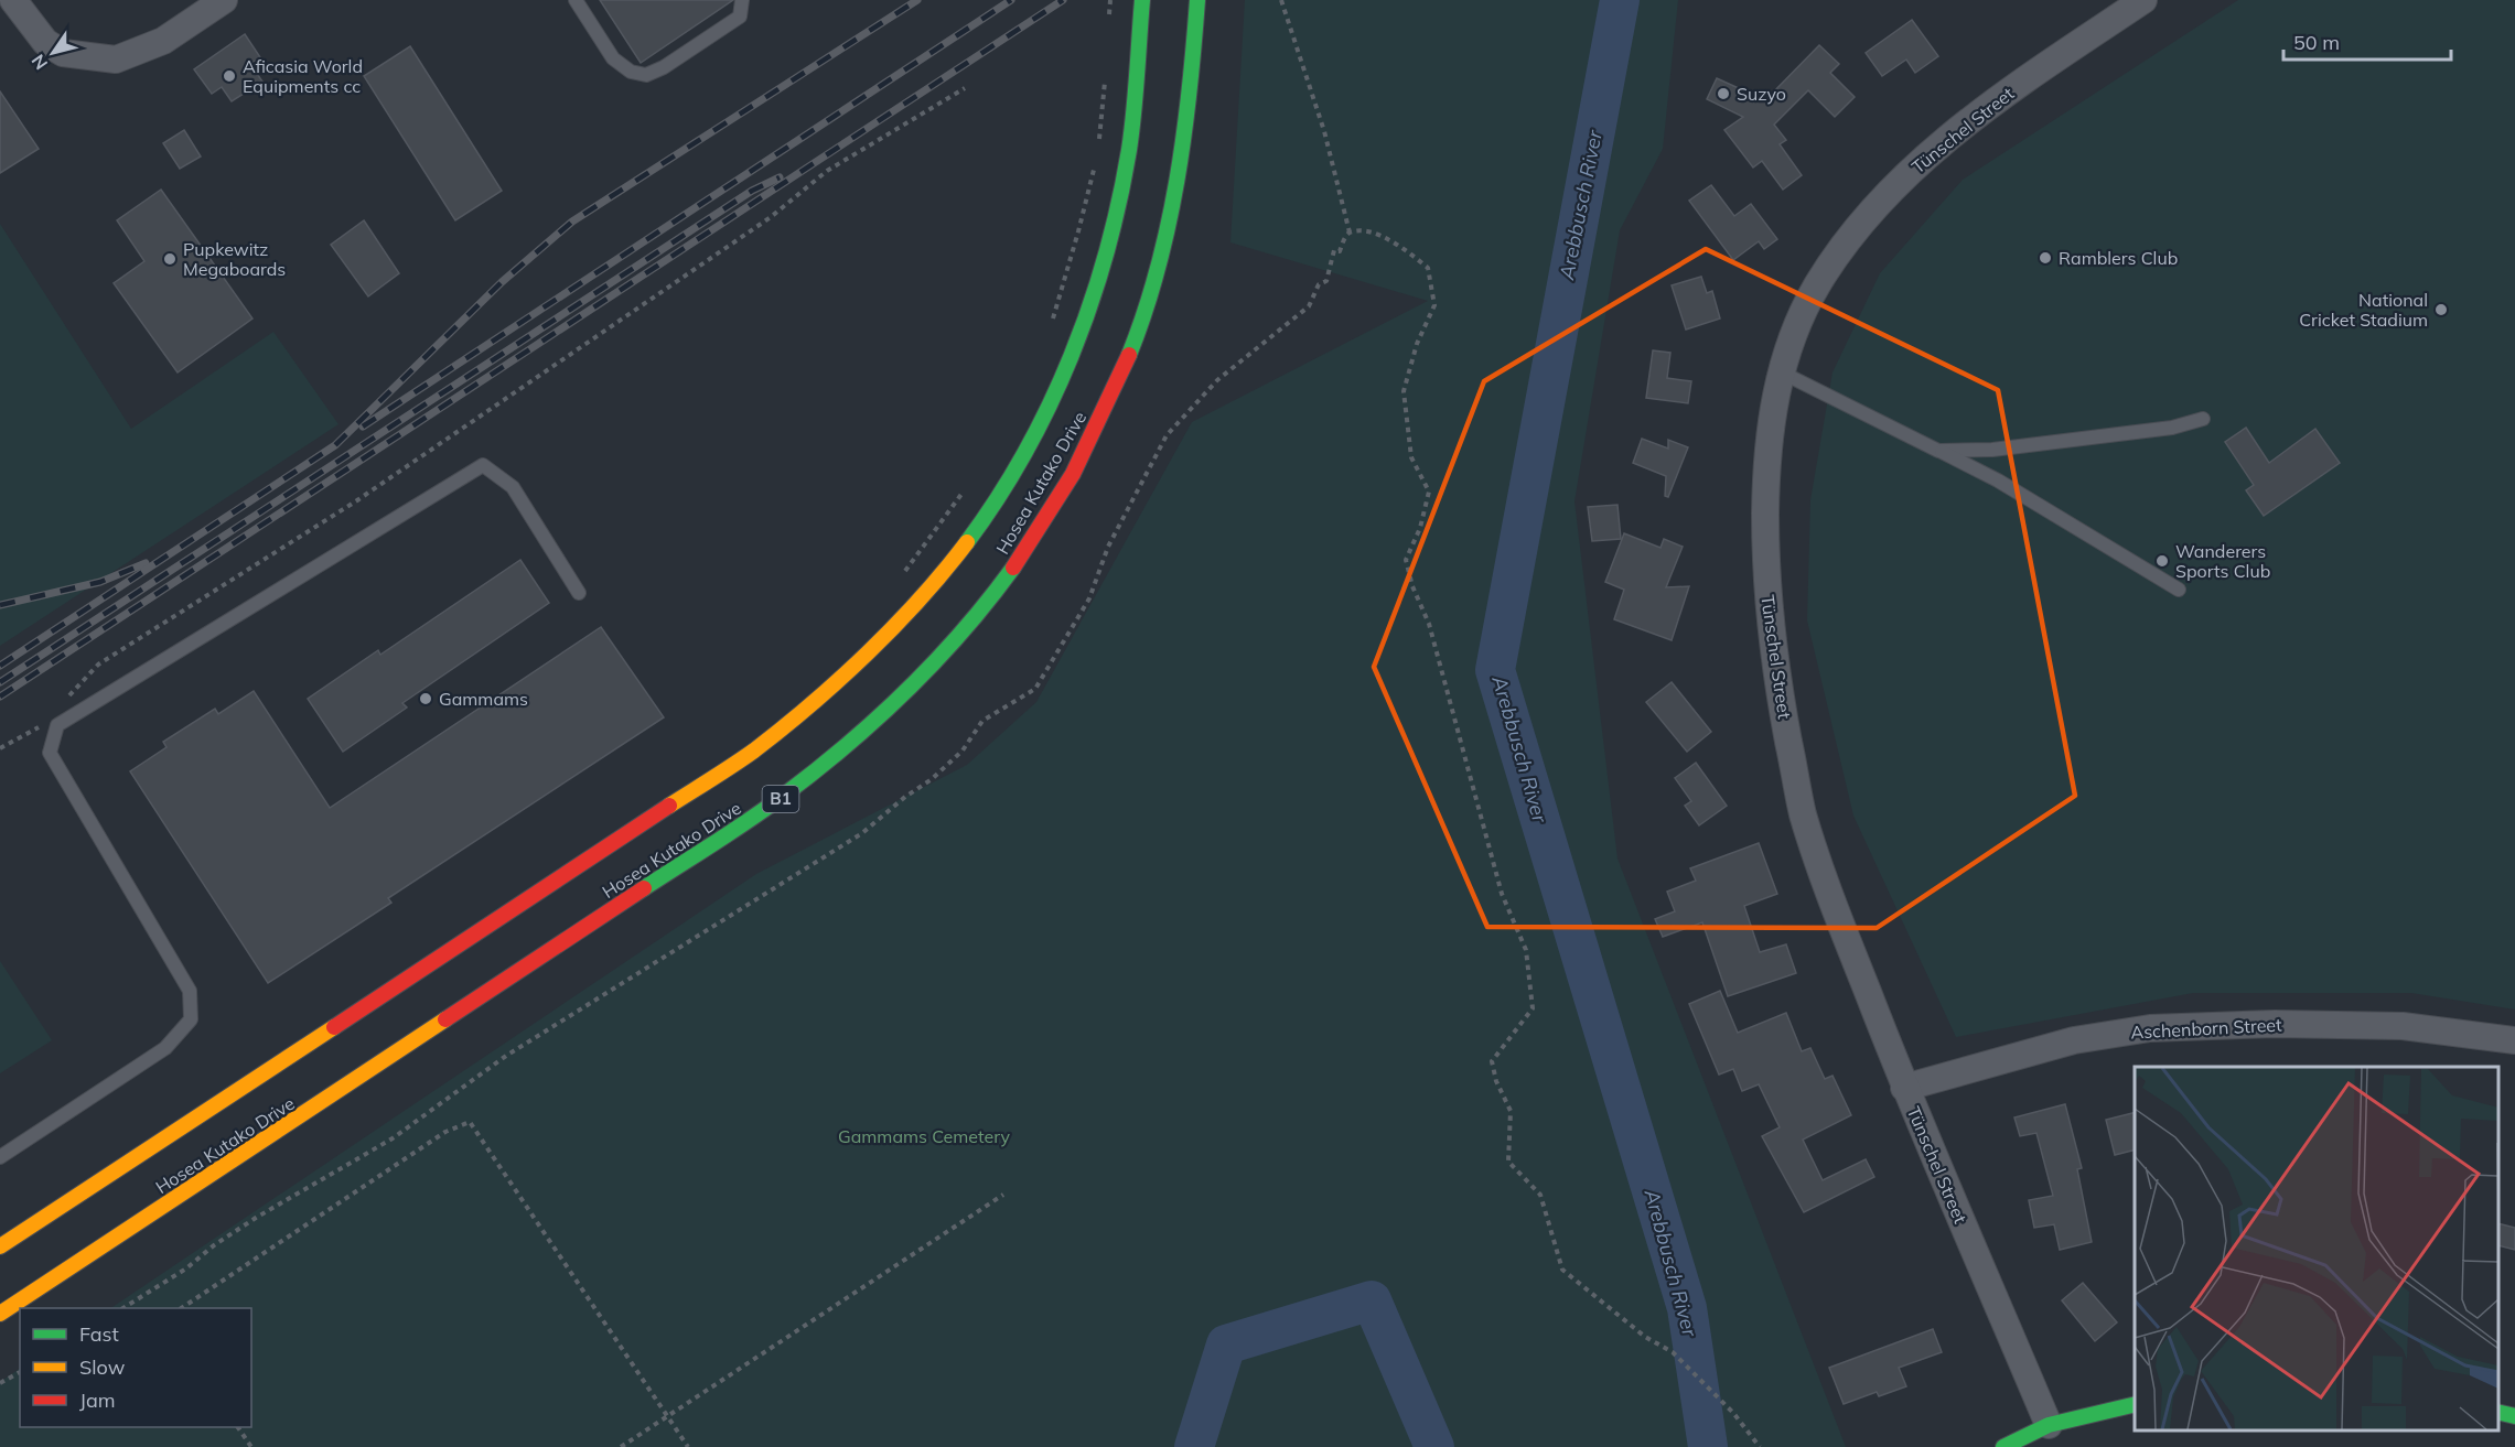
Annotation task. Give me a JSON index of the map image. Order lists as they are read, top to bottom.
{
  "streets": {
    "main road": ["Hosea Kutako Drive", "B1"],
    "street": ["Tünschel Street", "Aschenborn Street"]
  },
  "crossings": [
    ["Tünschel Street", "Aschenborn Street"]
  ],
  "water": ["Arebbusch River"],
  "parks": ["Gammams Cemetery"],
  "places": [
    "Aficasia World Equipments cc",
    "Suzyo",
    "Ramblers Club",
    "Pupkewitz Megaboards",
    "National Cricket Stadium",
    "Wanderers Sports Club",
    "Gammams"
  ],
  "legend": ["Fast", "Slow", "Jam"],
  "scale_bar": "50 m",
  "north": "bottom left"
}
